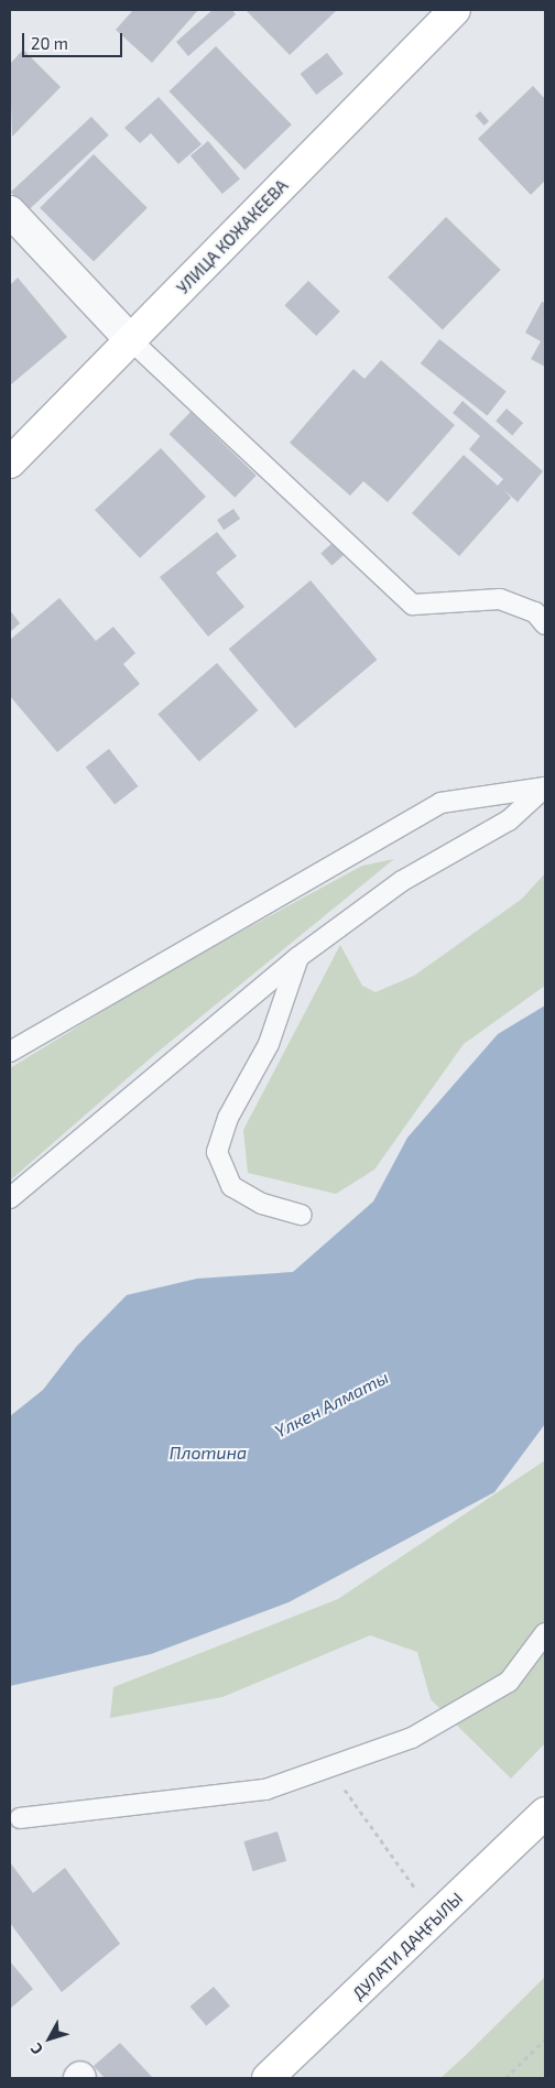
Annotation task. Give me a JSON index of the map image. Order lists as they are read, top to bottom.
{
  "streets": {
    "street": ["УЛИЦА КОЖАКЕЕВА", "ДУЛАТИ ДАҢҒЫЛЫ"]
  },
  "water": ["Үлкен Алматы", "Плотина"],
  "scale_bar": "20 m",
  "north": "bottom left"
}
